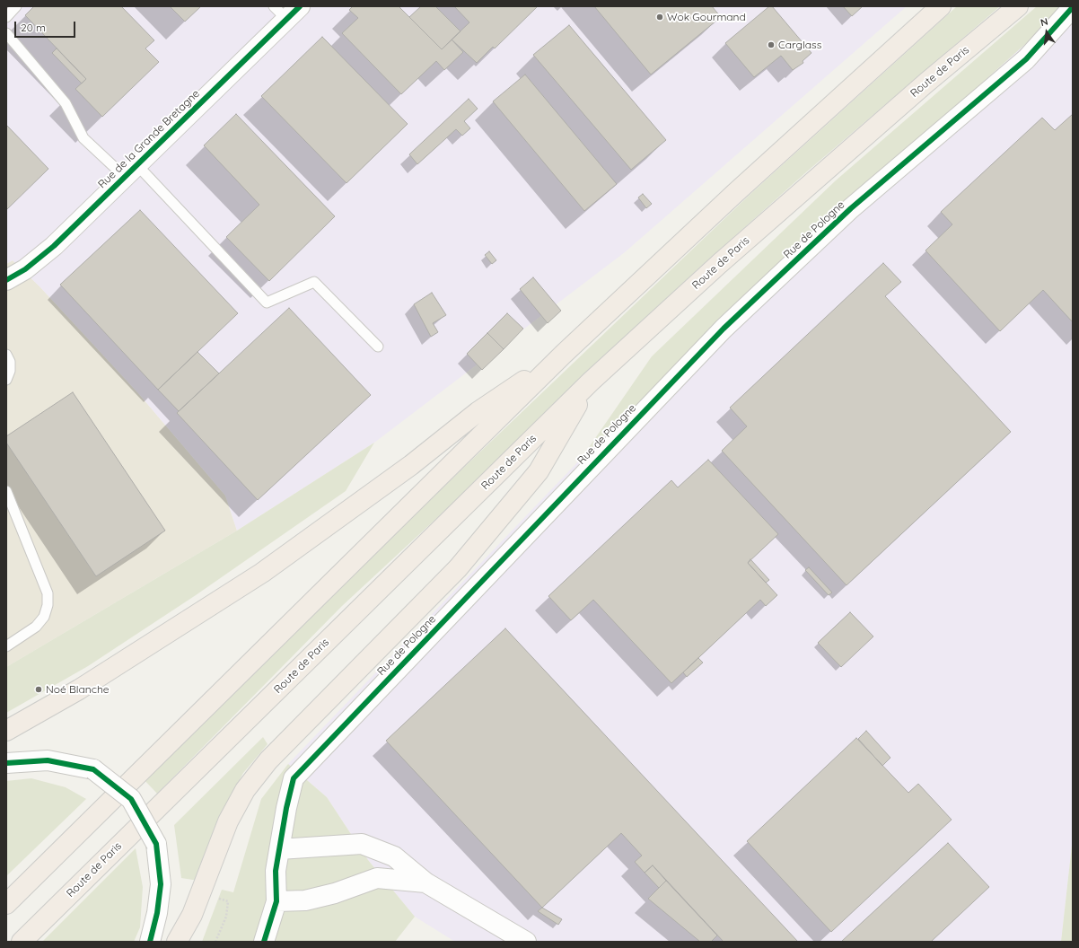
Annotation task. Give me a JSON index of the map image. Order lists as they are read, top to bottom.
{
  "streets": {
    "main road": ["Route de Paris"],
    "street": ["Rue de la Grande Bretagne", "Rue de Pologne"]
  },
  "places": ["Wok Gourmand", "Carglass", "Noé Blanche"],
  "scale_bar": "20 m",
  "north": "top"
}
